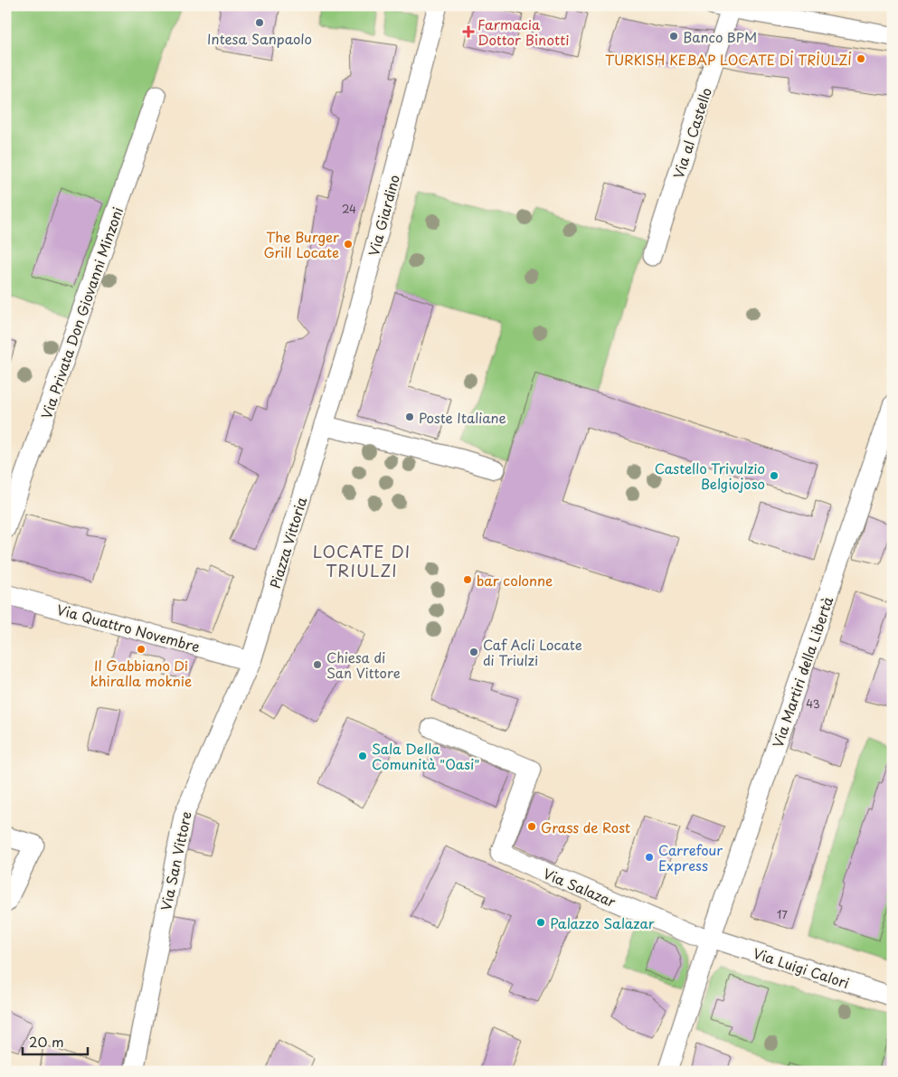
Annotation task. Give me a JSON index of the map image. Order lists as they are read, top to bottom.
{
  "streets": {
    "street": [
      "Via al Castello",
      "Via Giardino",
      "Via Privata Don Giovanni Minzoni",
      "Piazza Vittoria",
      "Via Quattro Novembre",
      "Via Martiri della Libertà",
      "Via San Vittore",
      "Via Salazar",
      "Via Luigi Calori"
    ]
  },
  "crossings": [
    ["Via Giardino", "Piazza Vittoria"],
    ["Piazza Vittoria", "Via Quattro Novembre"],
    ["Piazza Vittoria", "Via San Vittore"],
    ["Via Quattro Novembre", "Via San Vittore"],
    ["Via Martiri della Libertà", "Via Salazar"],
    ["Via Martiri della Libertà", "Via Luigi Calori"],
    ["Via Salazar", "Via Luigi Calori"]
  ],
  "districts": ["LOCATE DI TRIULZI"],
  "places": {
    "other": [
      "Intesa Sanpaolo",
      "Banco BPM",
      "TURKISH KEBAP LOCATE Dİ TRİULZİ",
      "The Burger Grill Locate",
      "Poste Italiane",
      "Castello Trivulzio Belgiojoso",
      "bar colonne",
      "Il Gabbiano Di khiralla moknie",
      "Caf Acli Locate di Triulzi",
      "Chiesa di San Vittore",
      "Sala Della Comunità \"Oasi\"",
      "Grass de Rost",
      "Carrefour Express",
      "Palazzo Salazar"
    ],
    "health": ["Farmacia Dottor Binotti"]
  },
  "house_numbers": ["24", "43", "17"],
  "scale_bar": "20 m"
}
